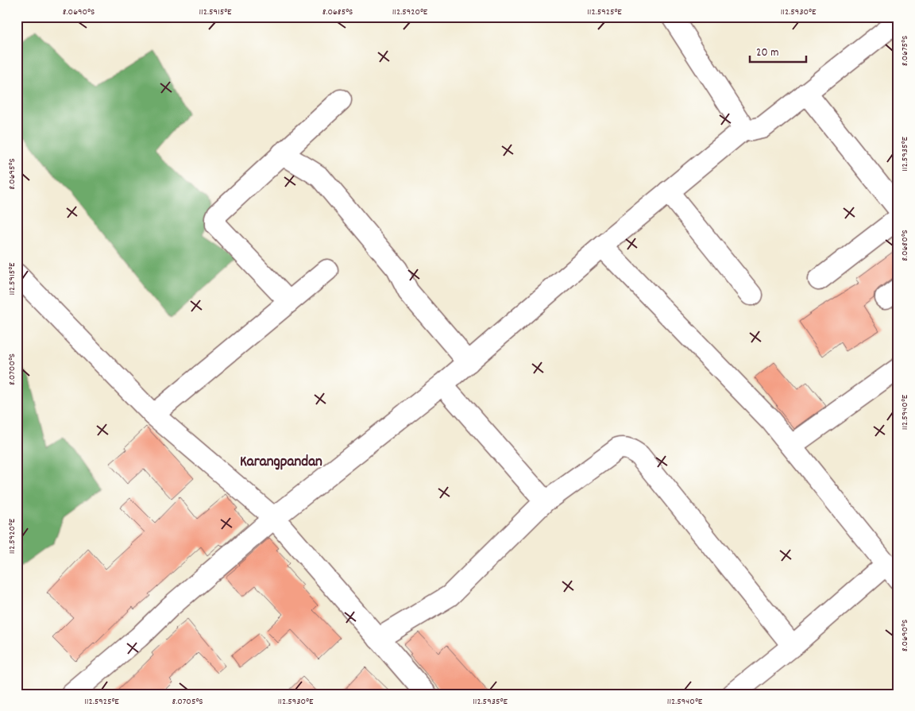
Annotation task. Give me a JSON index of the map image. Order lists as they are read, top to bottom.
{
  "districts": ["Karangpandan"],
  "scale_bar": "20 m",
  "coordinates": [
    "8.0690°S",
    "112.5915°E",
    "8.0685°S",
    "112.5920°E",
    "112.5925°E",
    "112.5930°E",
    "8.0675°S",
    "112.5935°E",
    "8.0695°S",
    "8.0680°S",
    "8.0700°S",
    "112.5940°E",
    "8.0705°S"
  ]
}
